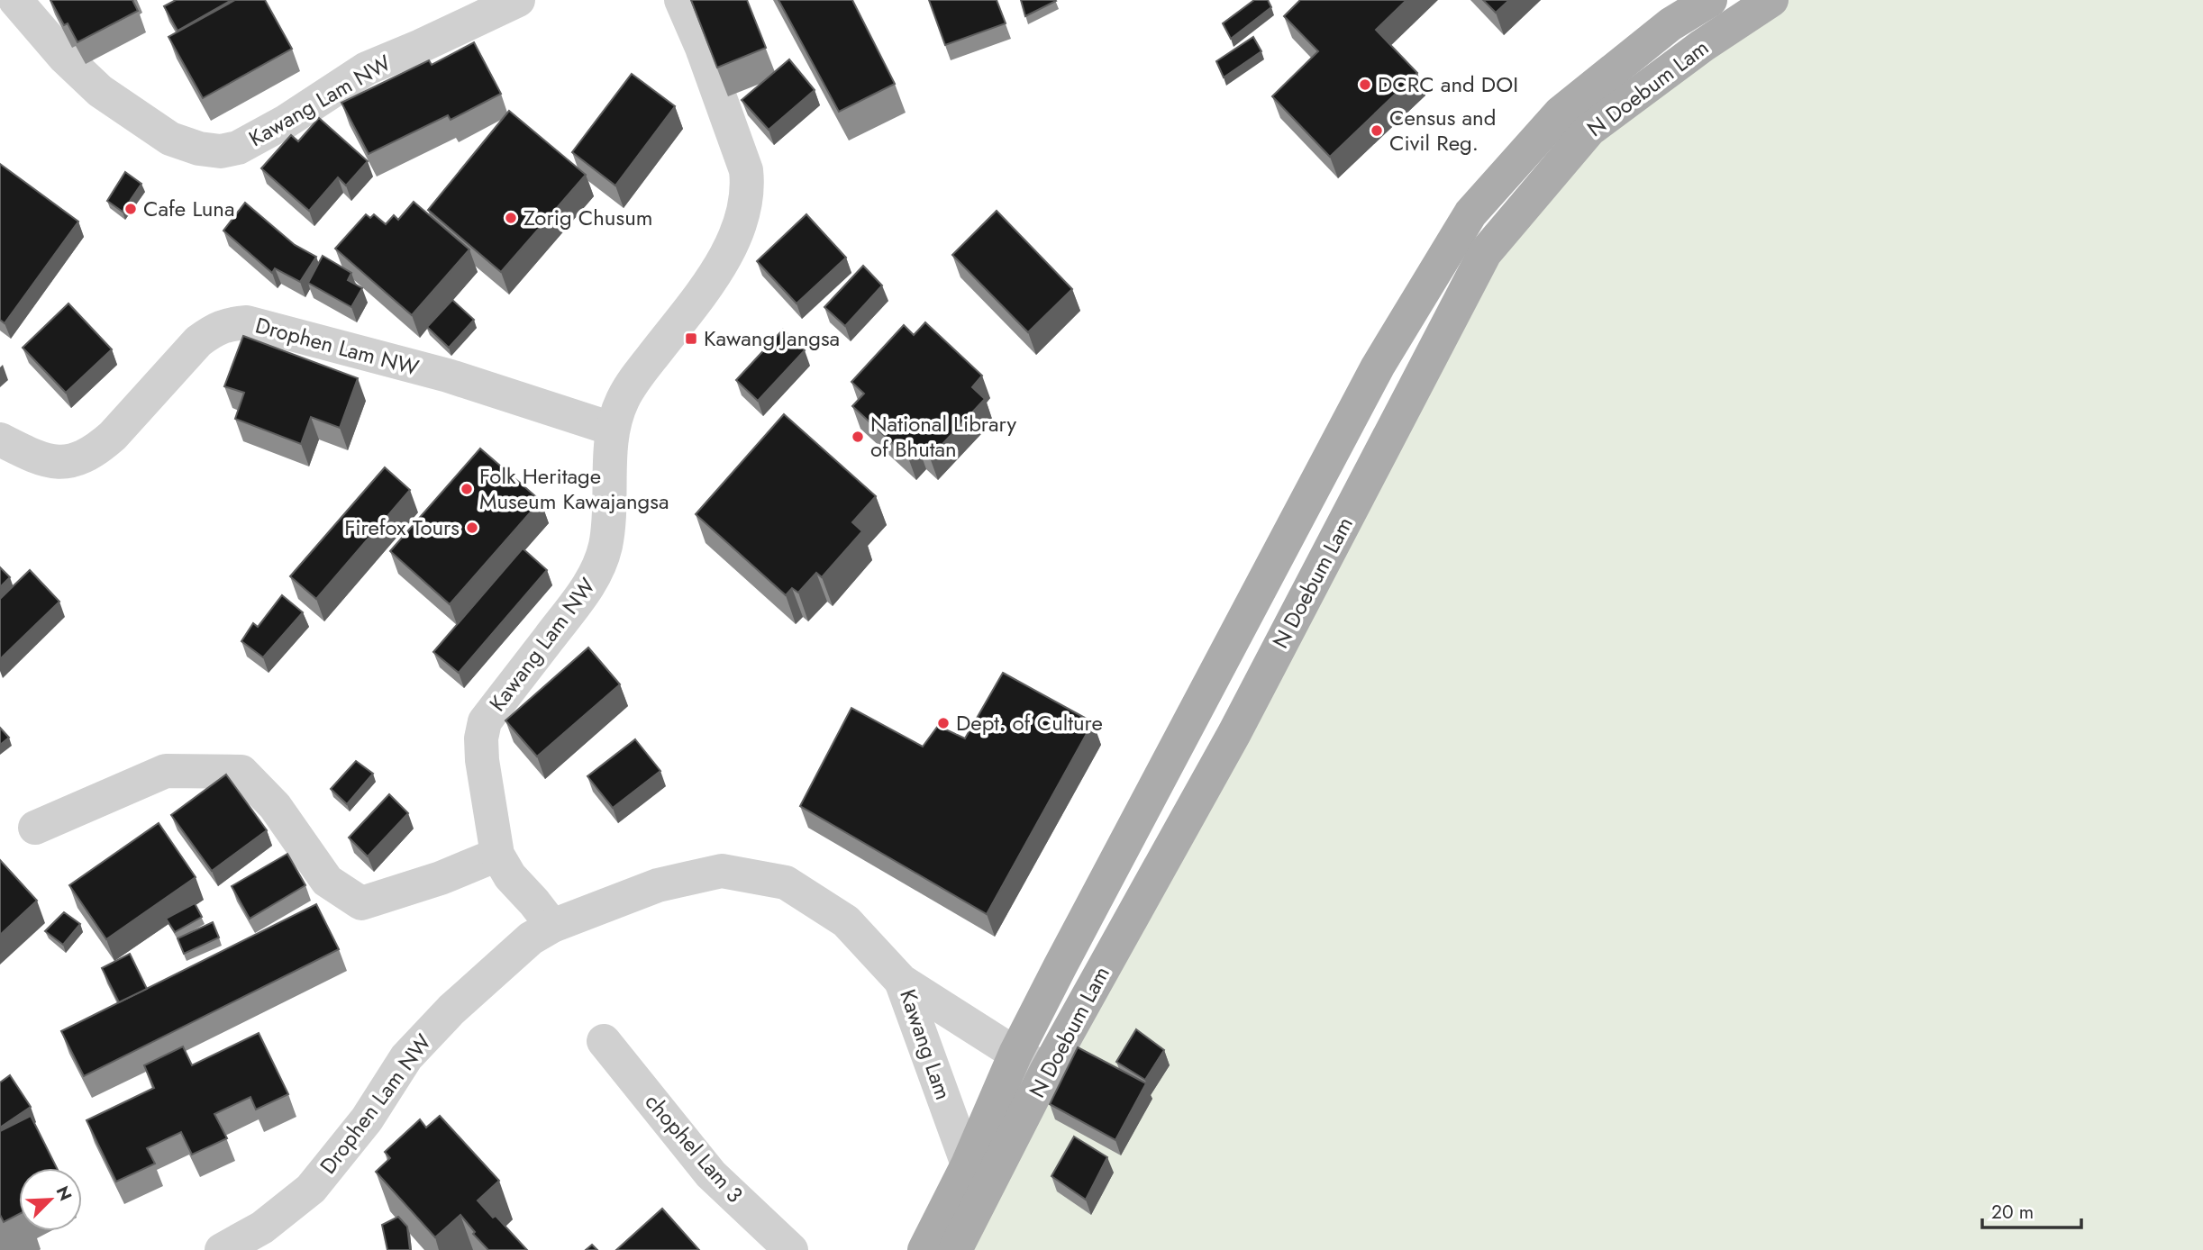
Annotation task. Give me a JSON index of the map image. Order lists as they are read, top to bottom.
{
  "streets": {
    "main road": ["N Doebum Lam"],
    "street": [
      "Kawang Lam NW",
      "Drophen Lam NW",
      "Kawang Lam",
      "chophel Lam 3"
    ]
  },
  "crossings": [
    ["N Doebum Lam", "Kawang Lam"],
    ["Kawang Lam NW", "Drophen Lam NW"]
  ],
  "places": {
    "other": [
      "DCRC and DOI",
      "Census and Civil Reg.",
      "Cafe Luna",
      "Zorig Chusum",
      "National Library of Bhutan",
      "Folk Heritage Museum Kawajangsa",
      "Firefox Tours",
      "Dept. of Culture"
    ],
    "transit": ["Kawang Jangsa"]
  },
  "scale_bar": "20 m",
  "north": "top right"
}
